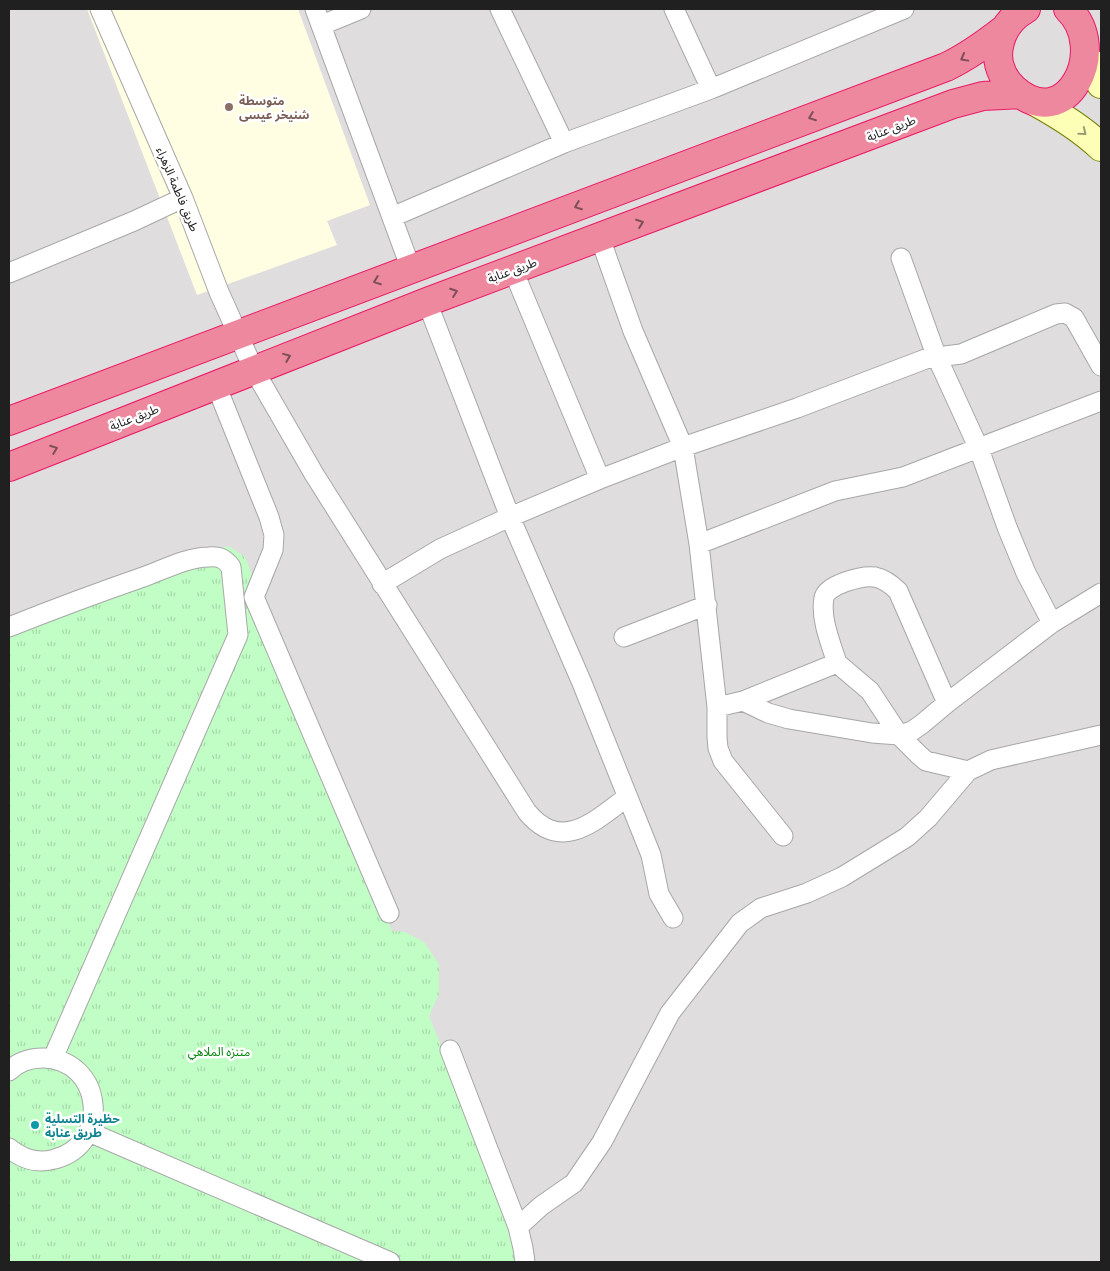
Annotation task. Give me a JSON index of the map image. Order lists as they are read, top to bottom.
{
  "streets": {
    "highway": ["طريق عنابة"],
    "street": ["طريق فاطمة الزهراء"]
  },
  "crossings": [
    ["طريق عنابة", "طريق فاطمة الزهراء"]
  ],
  "parks": ["متنزه الملاهي"],
  "places": ["متوسطة شنيخر عيسى", "حظيرة التسلية طريق عنابة"]
}
